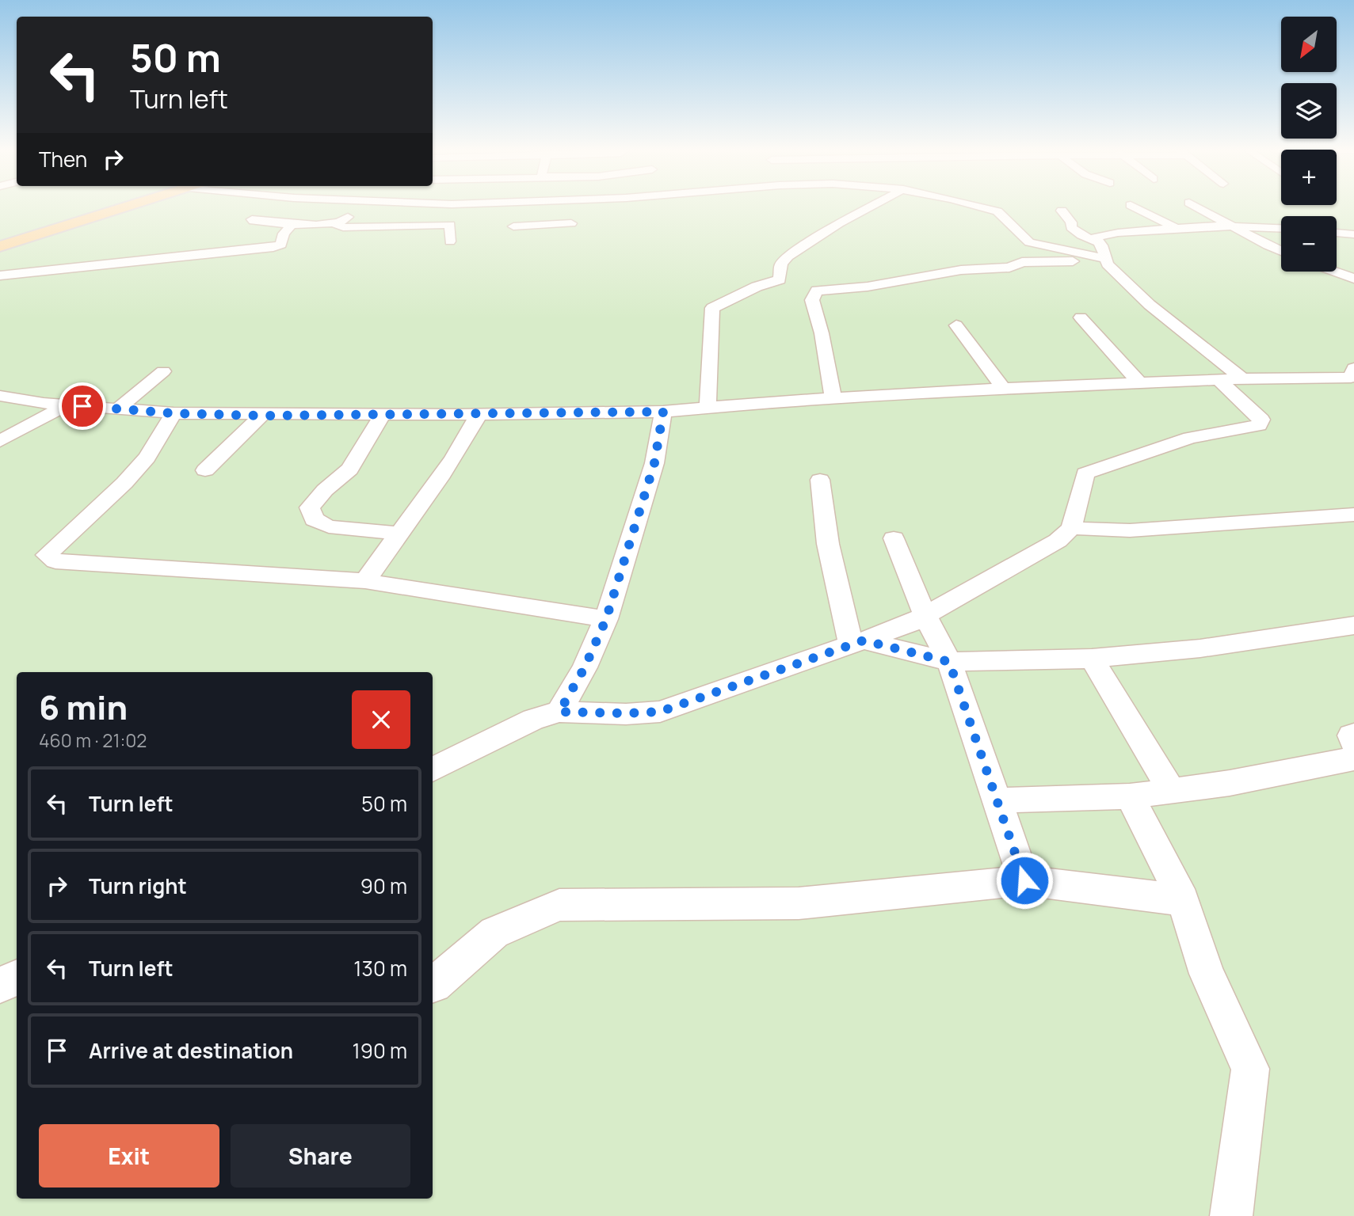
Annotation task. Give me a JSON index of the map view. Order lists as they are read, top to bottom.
{
  "north": "bottom left",
  "page": {
    "map_buttons": ["+", "−"],
    "turn": ["50 m", "Turn left"],
    "then": "Then",
    "heading": ["6 min", "460 m · 21:02"],
    "list": [
      {
        "name": "Turn left",
        "value": "50 m"
      },
      {
        "name": "Turn right",
        "value": "90 m"
      },
      {
        "name": "Turn left",
        "value": "130 m"
      },
      {
        "name": "Arrive at destination",
        "value": "190 m"
      }
    ],
    "buttons": ["Exit", "Share"]
  }
}
